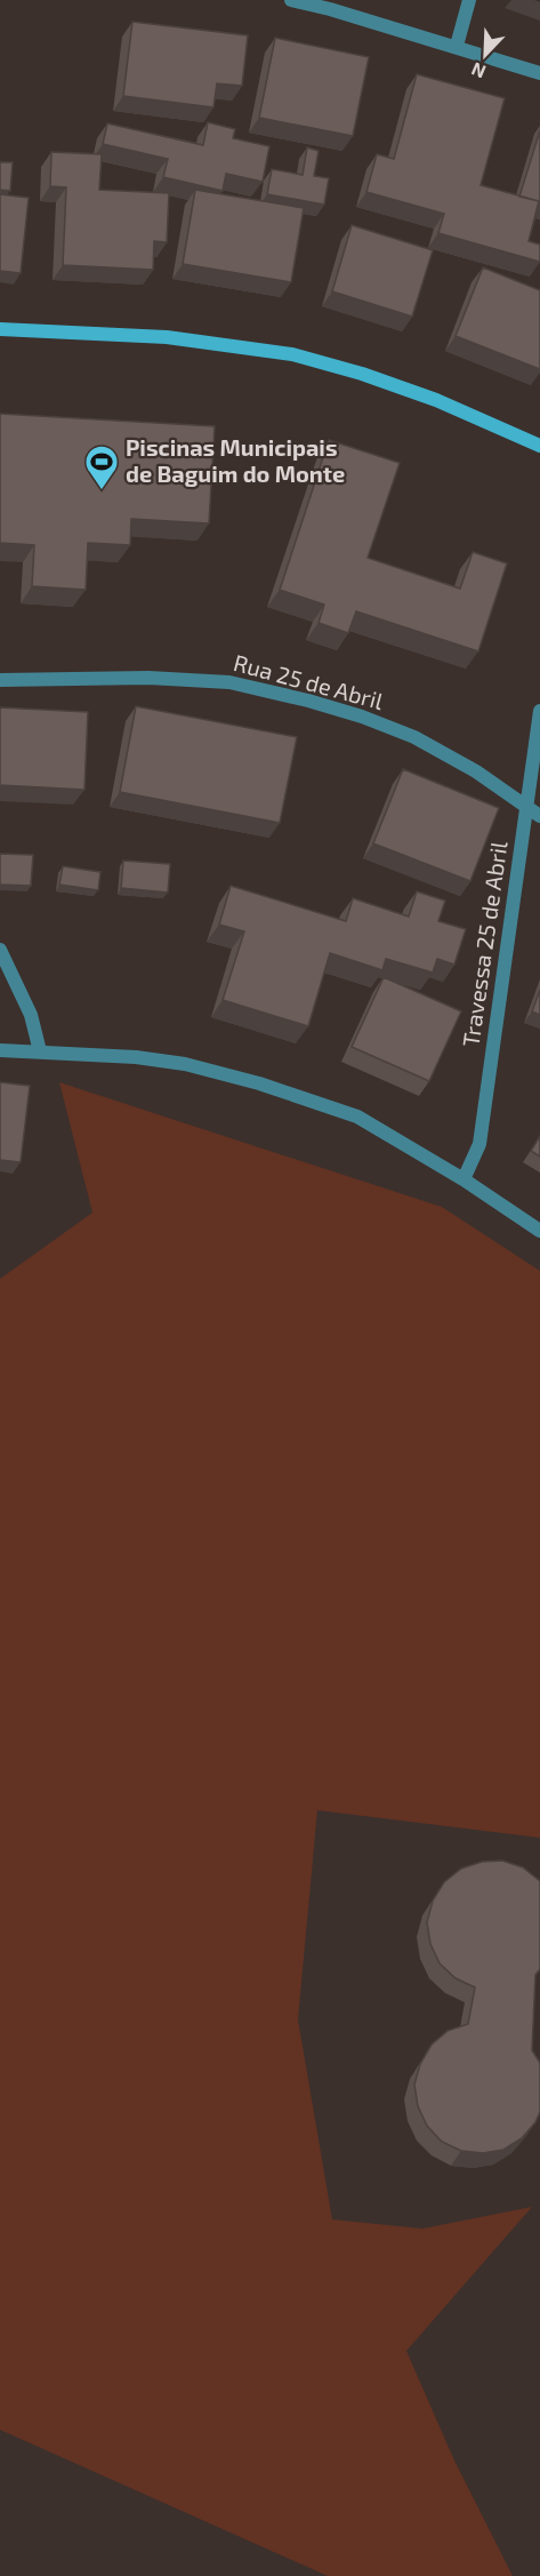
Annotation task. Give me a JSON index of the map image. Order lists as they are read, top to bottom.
{
  "streets": {
    "street": ["Rua 25 de Abril", "Travessa 25 de Abril"]
  },
  "crossings": [
    ["Rua 25 de Abril", "Travessa 25 de Abril"]
  ],
  "places": {
    "sports": ["Piscinas Municipais de Baguim do Monte"]
  },
  "north": "bottom left"
}
